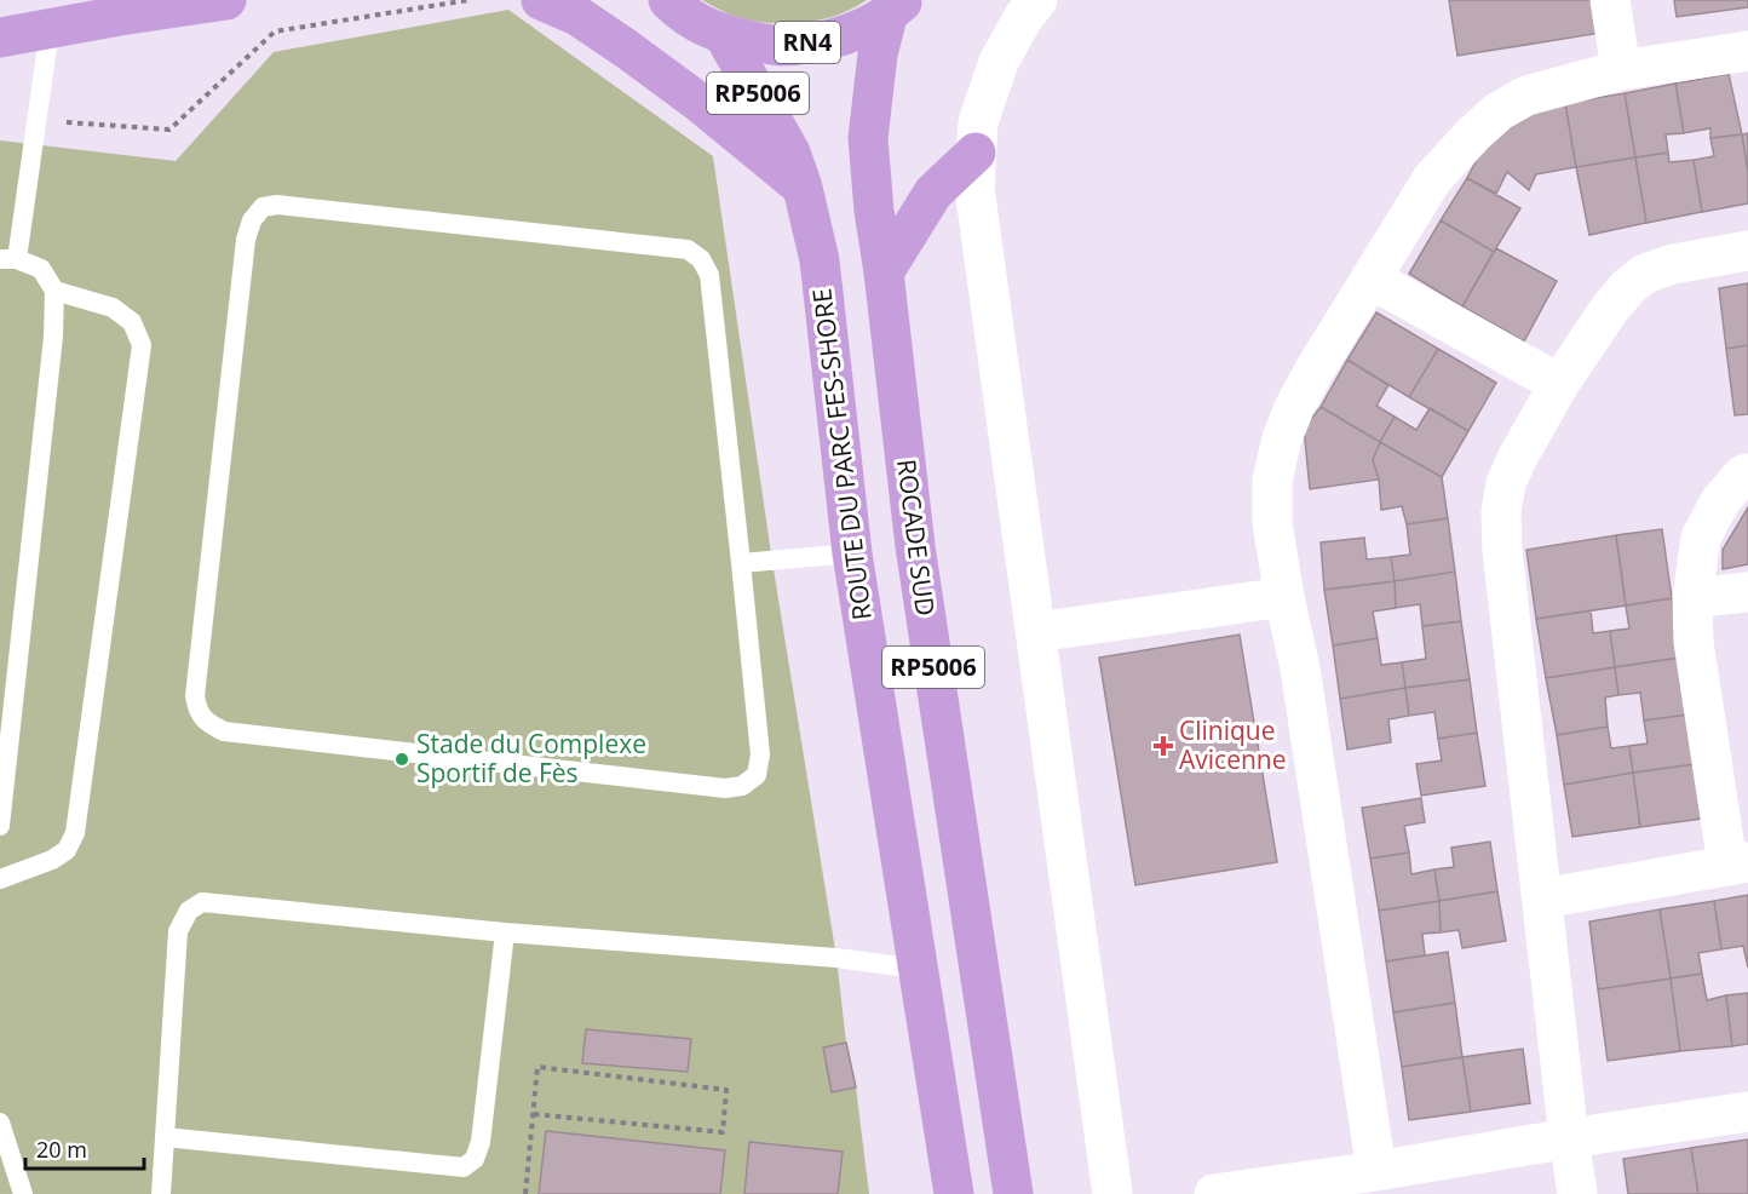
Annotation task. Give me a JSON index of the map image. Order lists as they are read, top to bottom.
{
  "streets": {
    "highway": [
      "RN4",
      "RP5006",
      "ROUTE DU PARC FES-SHORE",
      "ROCADE SUD"
    ]
  },
  "crossings": [
    ["RN4", "ROUTE DU PARC FES-SHORE"],
    ["RN4", "ROCADE SUD"]
  ],
  "places": {
    "health": ["Clinique Avicenne"],
    "other": ["Stade du Complexe Sportif de Fès"]
  },
  "scale_bar": "20 m"
}
